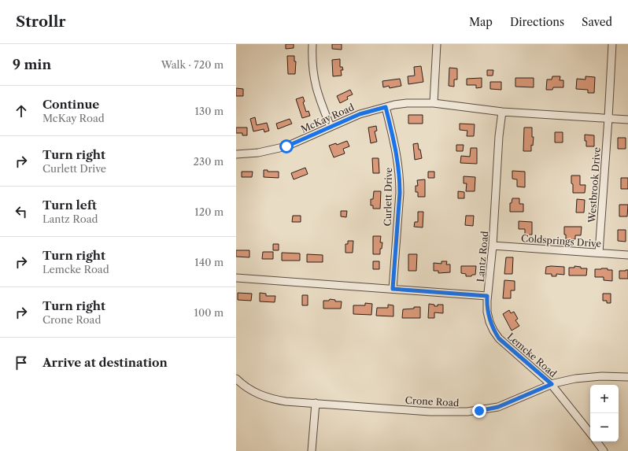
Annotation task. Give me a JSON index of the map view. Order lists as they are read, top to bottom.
{
  "streets": {
    "street": [
      "McKay Road",
      "Westbrook Drive",
      "Curlett Drive",
      "Coldsprings Drive",
      "Lantz Road",
      "Lemcke Road",
      "Crone Road"
    ]
  },
  "crossings": [
    ["McKay Road", "Curlett Drive"],
    ["McKay Road", "Lantz Road"],
    ["Westbrook Drive", "Coldsprings Drive"],
    ["Curlett Drive", "Lantz Road"],
    ["Coldsprings Drive", "Lantz Road"],
    ["Lantz Road", "Lemcke Road"],
    ["Lemcke Road", "Crone Road"]
  ],
  "page": {
    "header": "Strollr",
    "nav": ["Map", "Directions", "Saved"],
    "heading": ["9 min", "Walk · 720 m"],
    "list": [
      ["Continue", "McKay Road", "130 m"],
      ["Turn right", "Curlett Drive", "230 m"],
      ["Turn left", "Lantz Road", "120 m"],
      ["Turn right", "Lemcke Road", "140 m"],
      ["Turn right", "Crone Road", "100 m"],
      "Arrive at destination"
    ],
    "map_buttons": ["+", "−"]
  }
}
